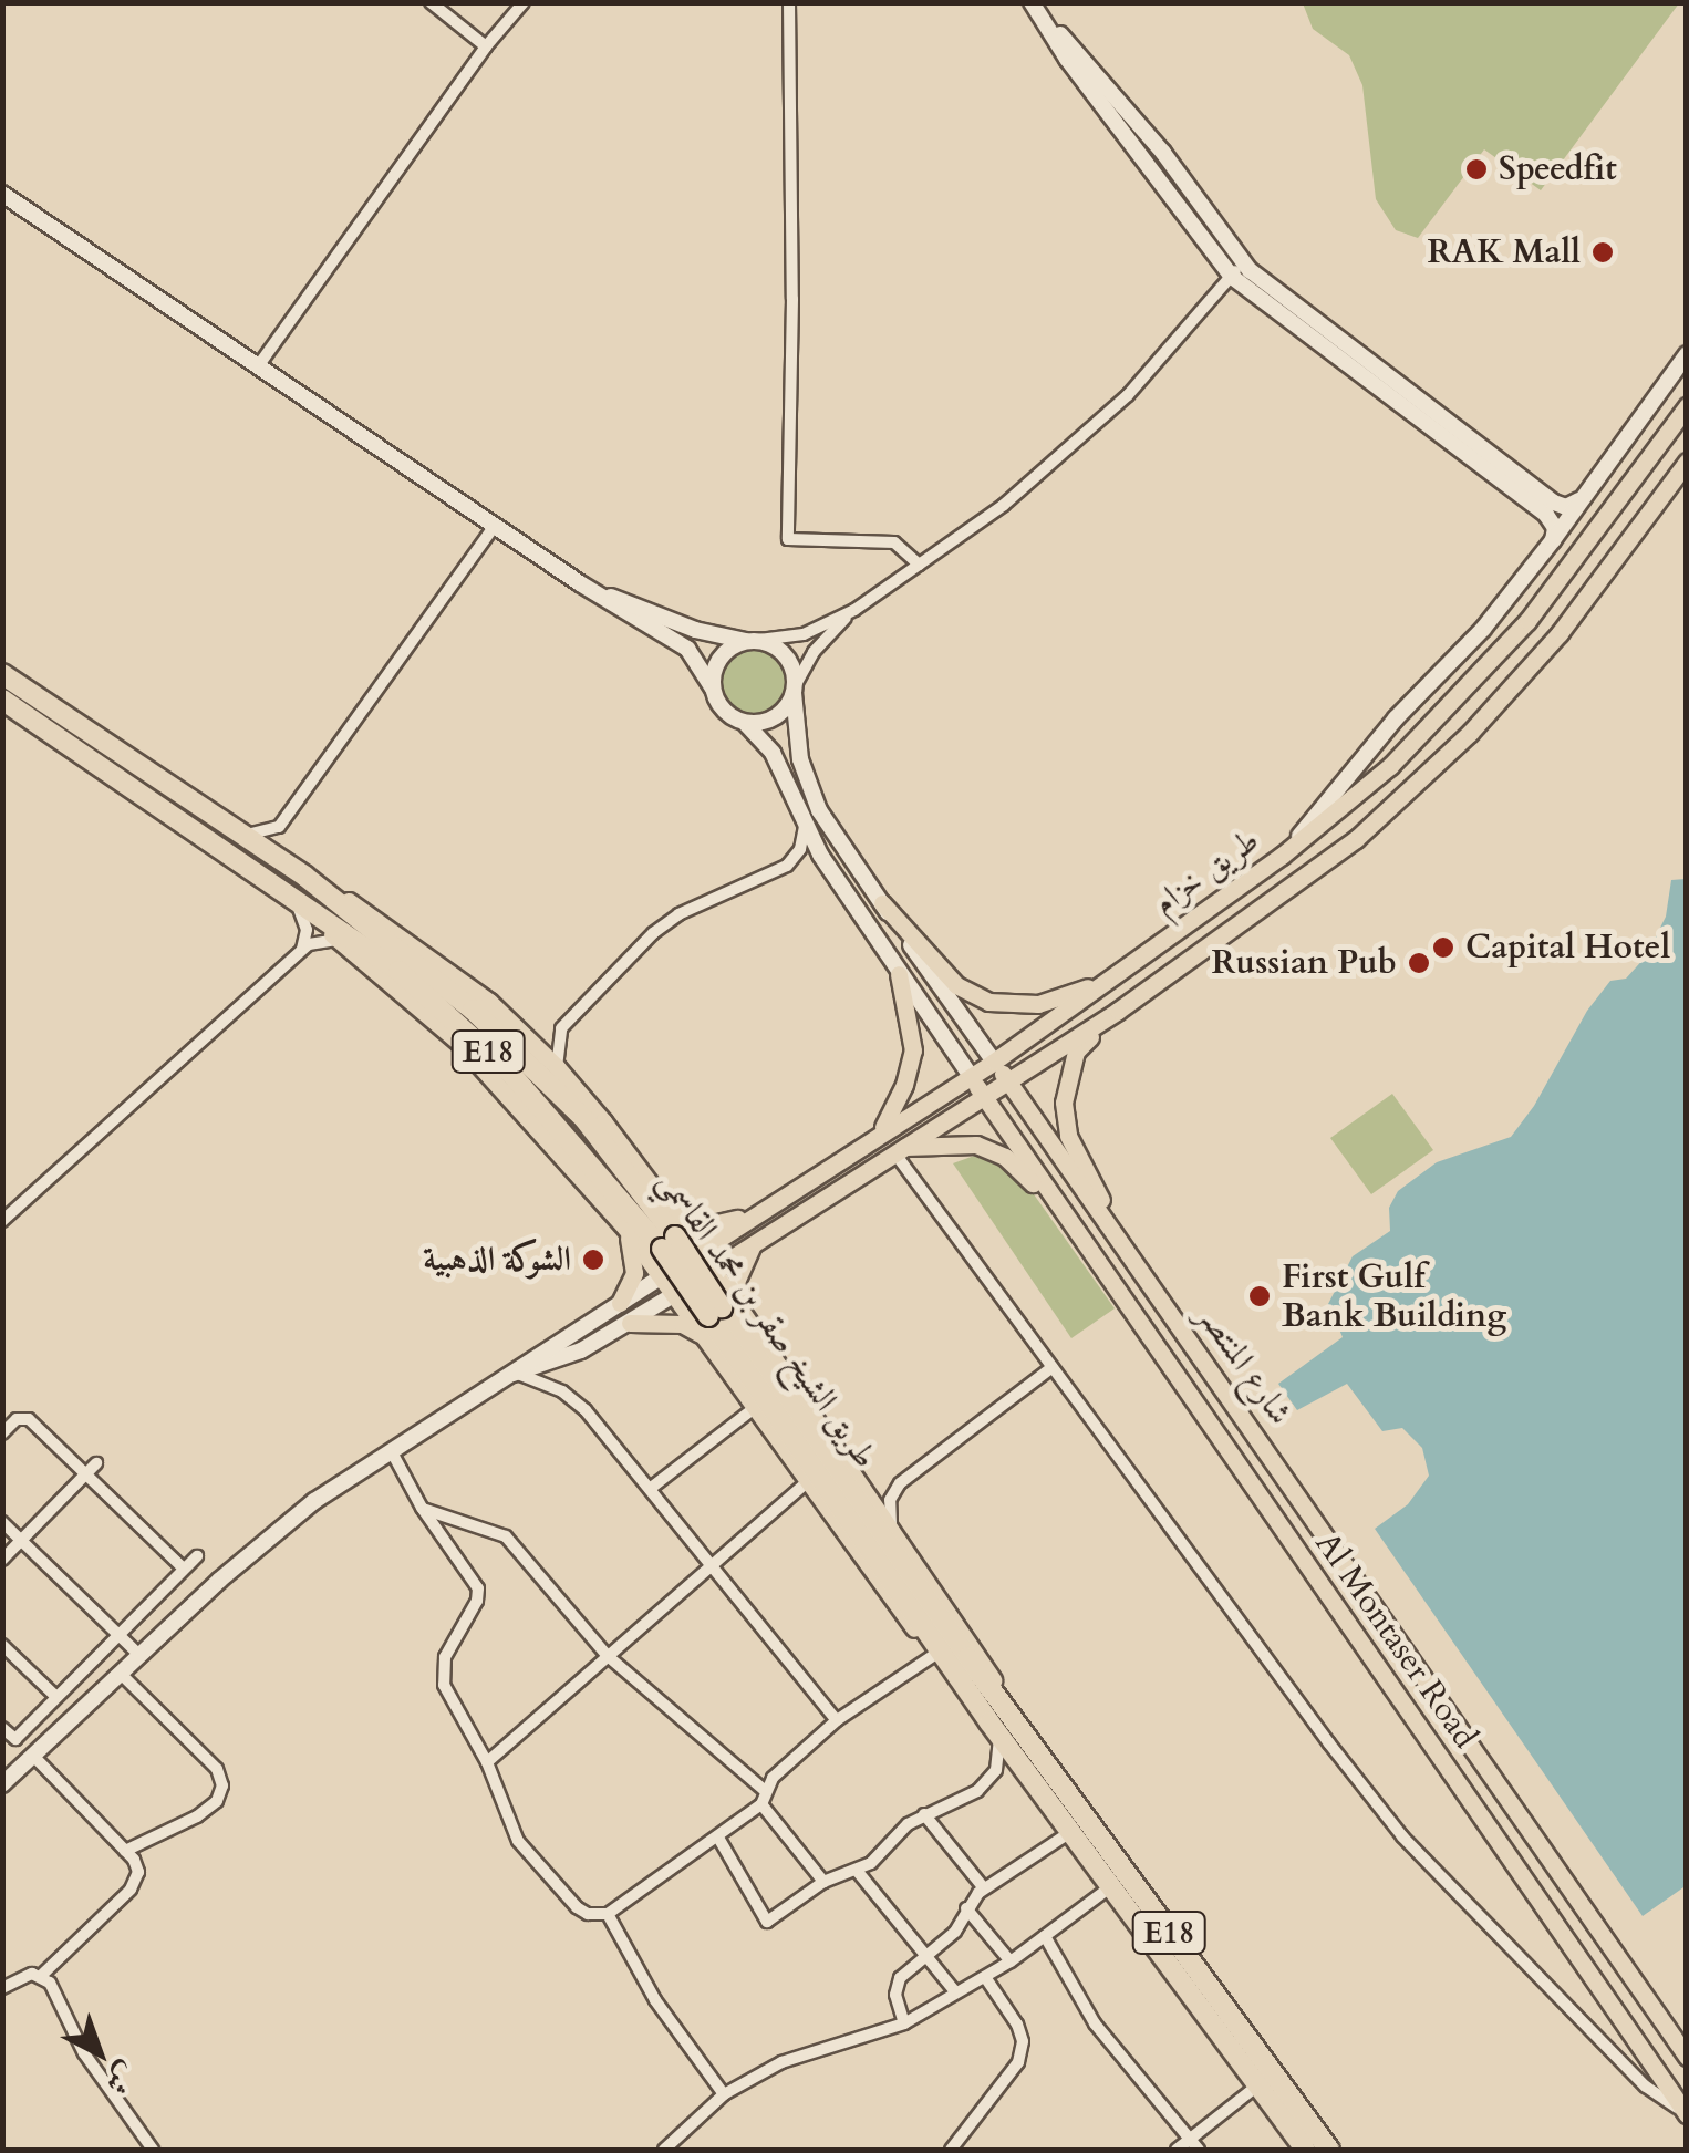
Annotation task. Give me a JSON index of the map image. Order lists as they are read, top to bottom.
{
  "streets": {
    "highway": ["E18", "طريق الشيخ صقر بن محمد القاسمي"],
    "main road": ["طريق خزام", "شارع المنتصر", "Al Montaser Road"]
  },
  "crossings": [
    ["طريق خزام", "شارع المنتصر"]
  ],
  "places": [
    "Speedfit",
    "RAK Mall",
    "Capital Hotel",
    "Russian Pub",
    "الشوكة الذهبية",
    "First Gulf Bank Building"
  ],
  "north": "bottom right"
}
